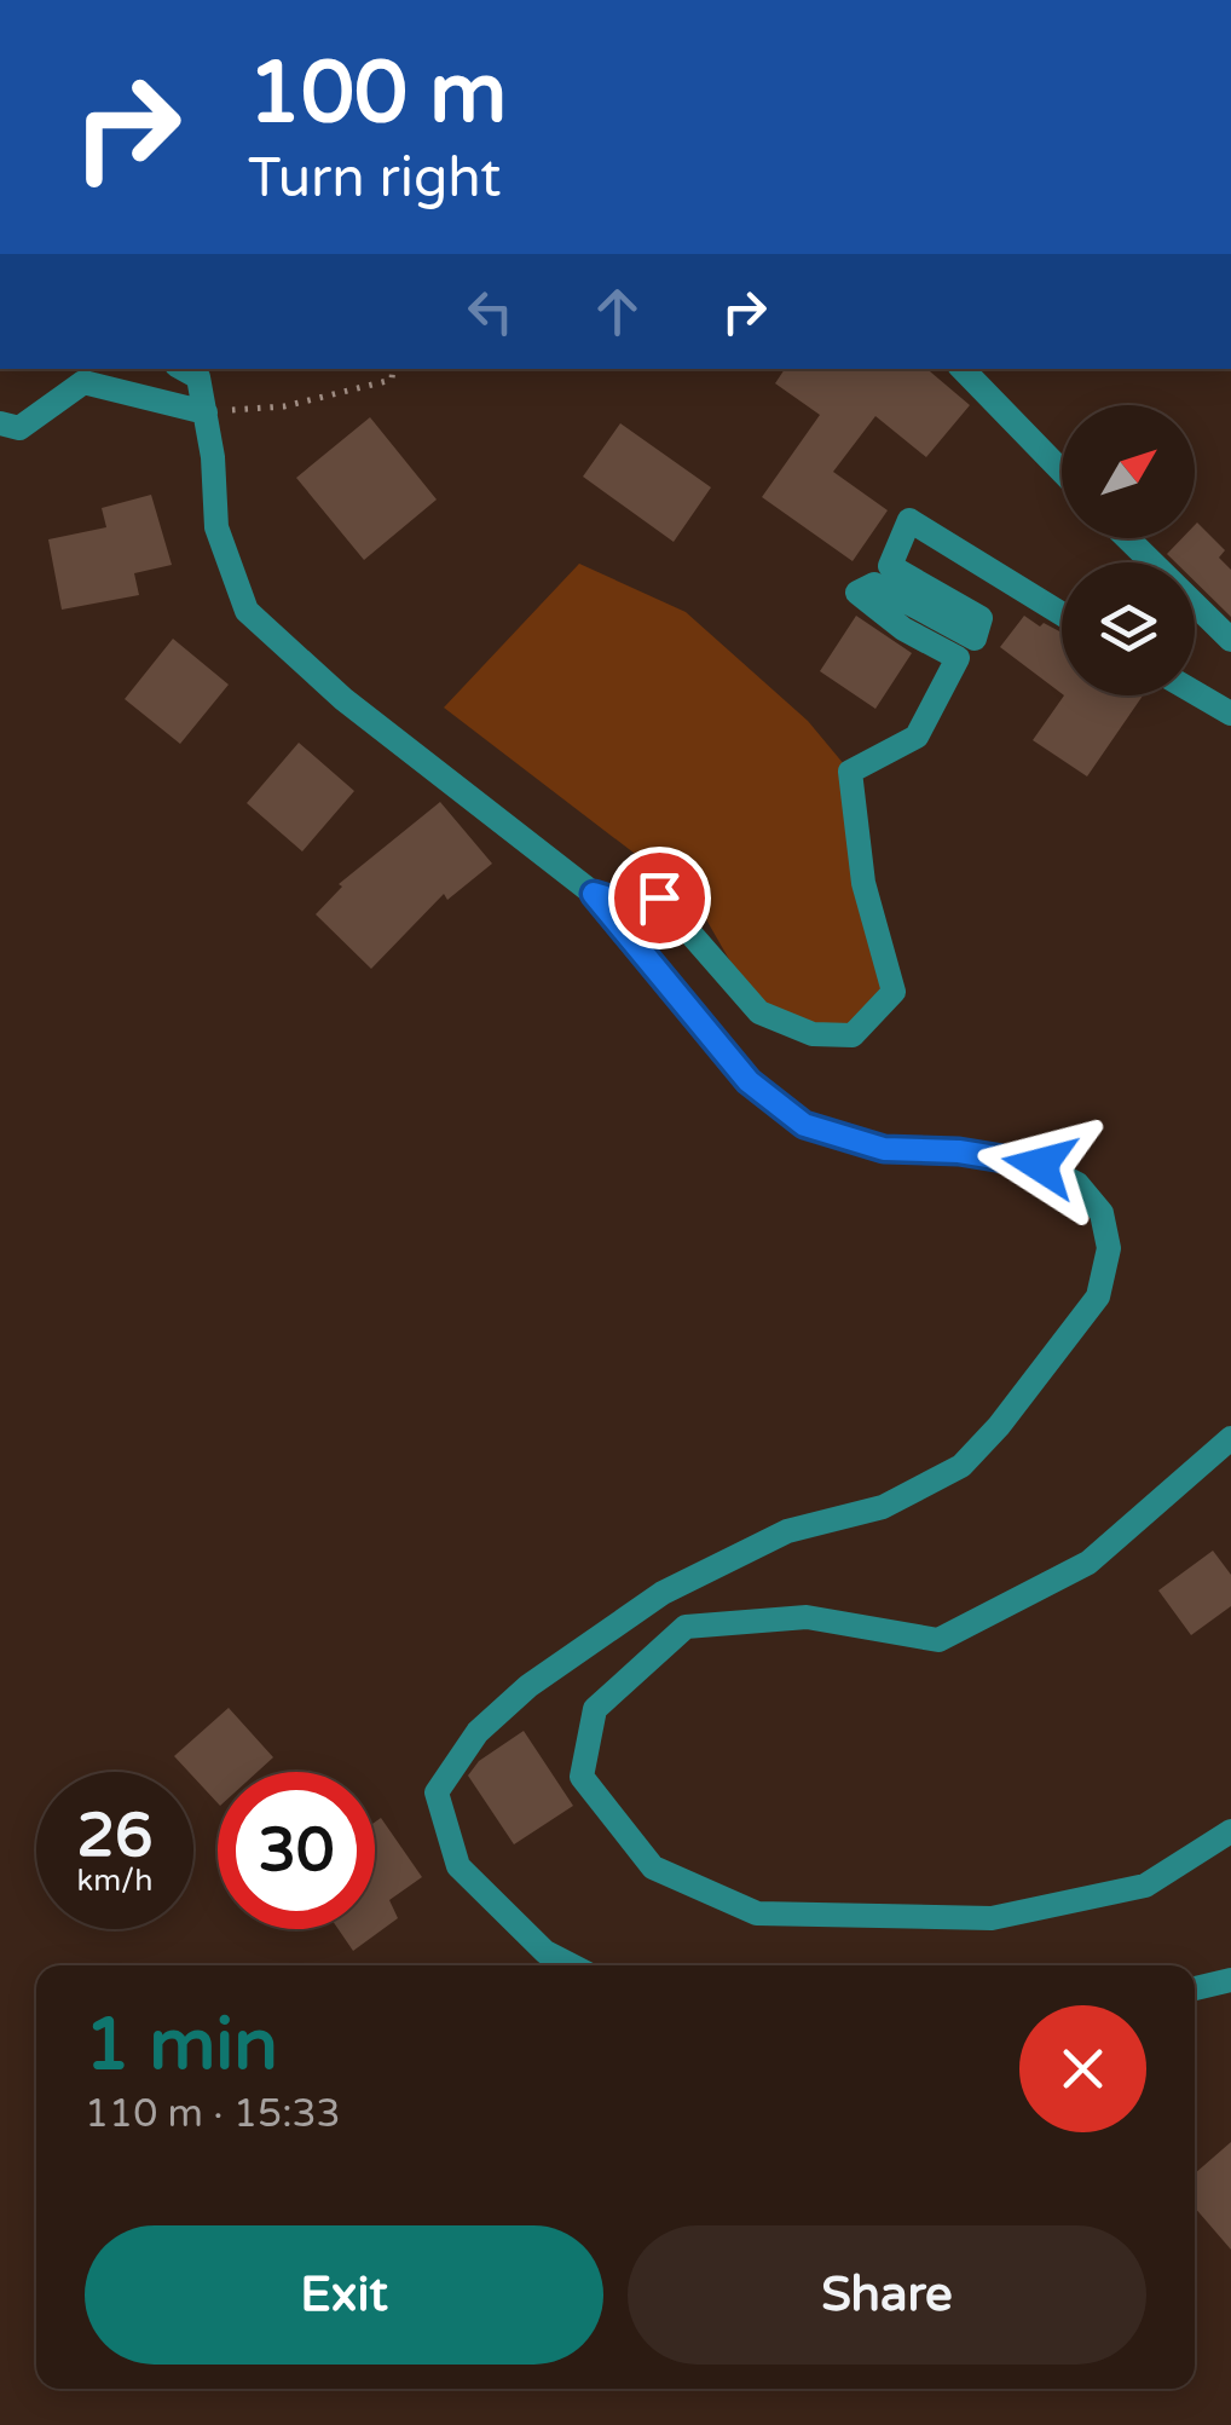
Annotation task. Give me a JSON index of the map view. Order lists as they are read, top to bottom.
{
  "north": "top right",
  "page": {
    "turn": ["100 m", "Turn right"],
    "speed": "26 km/h",
    "limit": "30",
    "heading": ["1 min", "110 m · 15:33"],
    "buttons": ["Exit", "Share"]
  }
}
